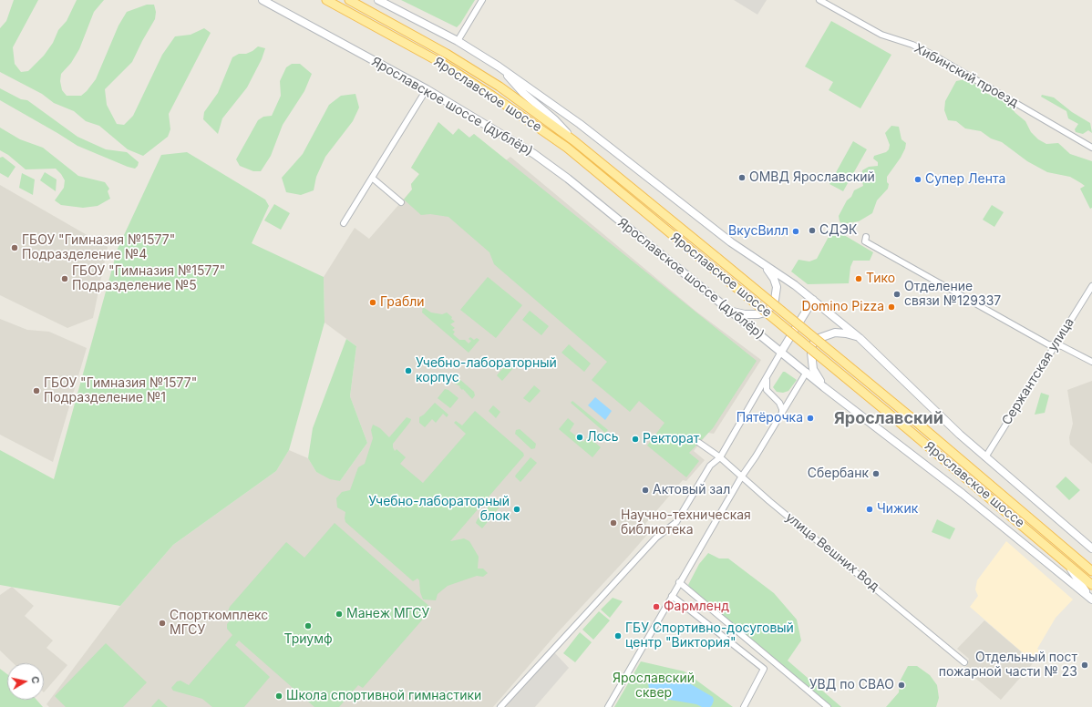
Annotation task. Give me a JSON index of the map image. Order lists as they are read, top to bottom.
{
  "streets": {
    "main road": ["Ярославское шоссе"],
    "street": [
      "Хибинский проезд",
      "Ярославское шоссе (дублёр)",
      "Сержантская улица",
      "улица Вешних Вод"
    ]
  },
  "districts": ["Ярославский"],
  "parks": ["Ярославский сквер"],
  "places": [
    "ОМВД Ярославский",
    "Супер Лента",
    "СДЭК",
    "ВкусВилл",
    "ГБОУ \"Гимназия №1577\" Подразделение №4",
    "ГБОУ \"Гимназия №1577\" Подразделение №5",
    "Тико",
    "Отделение связи №129337",
    "Грабли",
    "Domino Pizza",
    "Учебно-лабораторный корпус",
    "ГБОУ \"Гимназия №1577\" Подразделение №1",
    "Пятёрочка",
    "Лось",
    "Ректорат",
    "Сбербанк",
    "Актовый зал",
    "Учебно-лабораторный блок",
    "Чижик",
    "Научно-техническая библиотека",
    "Фармленд",
    "Манеж МГСУ",
    "Спорткомплекс МГСУ",
    "Триумф",
    "ГБУ Спортивно-досуговый центр \"Виктория\"",
    "Отдельный пост пожарной части № 23",
    "УВД по СВАО",
    "Школа спортивной гимнастики"
  ],
  "north": "right"
}
